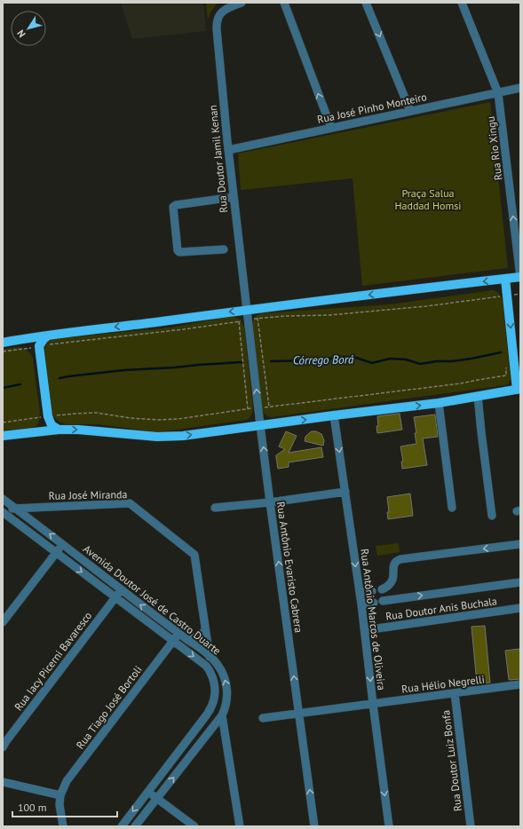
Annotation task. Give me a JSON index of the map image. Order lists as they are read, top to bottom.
{
  "streets": {
    "street": [
      "Rua José Pinho Monteiro",
      "Rua Rio Xingu",
      "Rua Doutor Jamil Kenan",
      "Rua José Miranda",
      "Rua Antônio Evaristo Cabrera",
      "Avenida Doutor José de Castro Duarte",
      "Rua Doutor Anis Buchala",
      "Rua Antônio Marcos de Oliveira",
      "Rua Iacy Picerni Bavaresco",
      "Rua Hélio Negrelli",
      "Rua Tiago José Bortoli",
      "Rua Doutor Luiz Bonfa"
    ]
  },
  "crossings": [
    ["Rua José Pinho Monteiro", "Rua Rio Xingu"],
    ["Rua José Pinho Monteiro", "Rua Doutor Jamil Kenan"],
    ["Rua Doutor Jamil Kenan", "Rua Antônio Evaristo Cabrera"],
    ["Rua José Miranda", "Avenida Doutor José de Castro Duarte"],
    ["Rua Antônio Evaristo Cabrera", "Rua Hélio Negrelli"],
    ["Avenida Doutor José de Castro Duarte", "Rua Iacy Picerni Bavaresco"],
    ["Avenida Doutor José de Castro Duarte", "Rua Tiago José Bortoli"],
    ["Rua Doutor Anis Buchala", "Rua Antônio Marcos de Oliveira"],
    ["Rua Antônio Marcos de Oliveira", "Rua Hélio Negrelli"],
    ["Rua Hélio Negrelli", "Rua Doutor Luiz Bonfa"]
  ],
  "one_way": ["Rua Rio Xingu", "Rua Antônio Evaristo Cabrera", "Rua Antônio Marcos de Oliveira"],
  "water": ["Córrego Borá"],
  "parks": ["Praça Salua Haddad Homsi"],
  "scale_bar": "100 m",
  "north": "bottom left"
}
